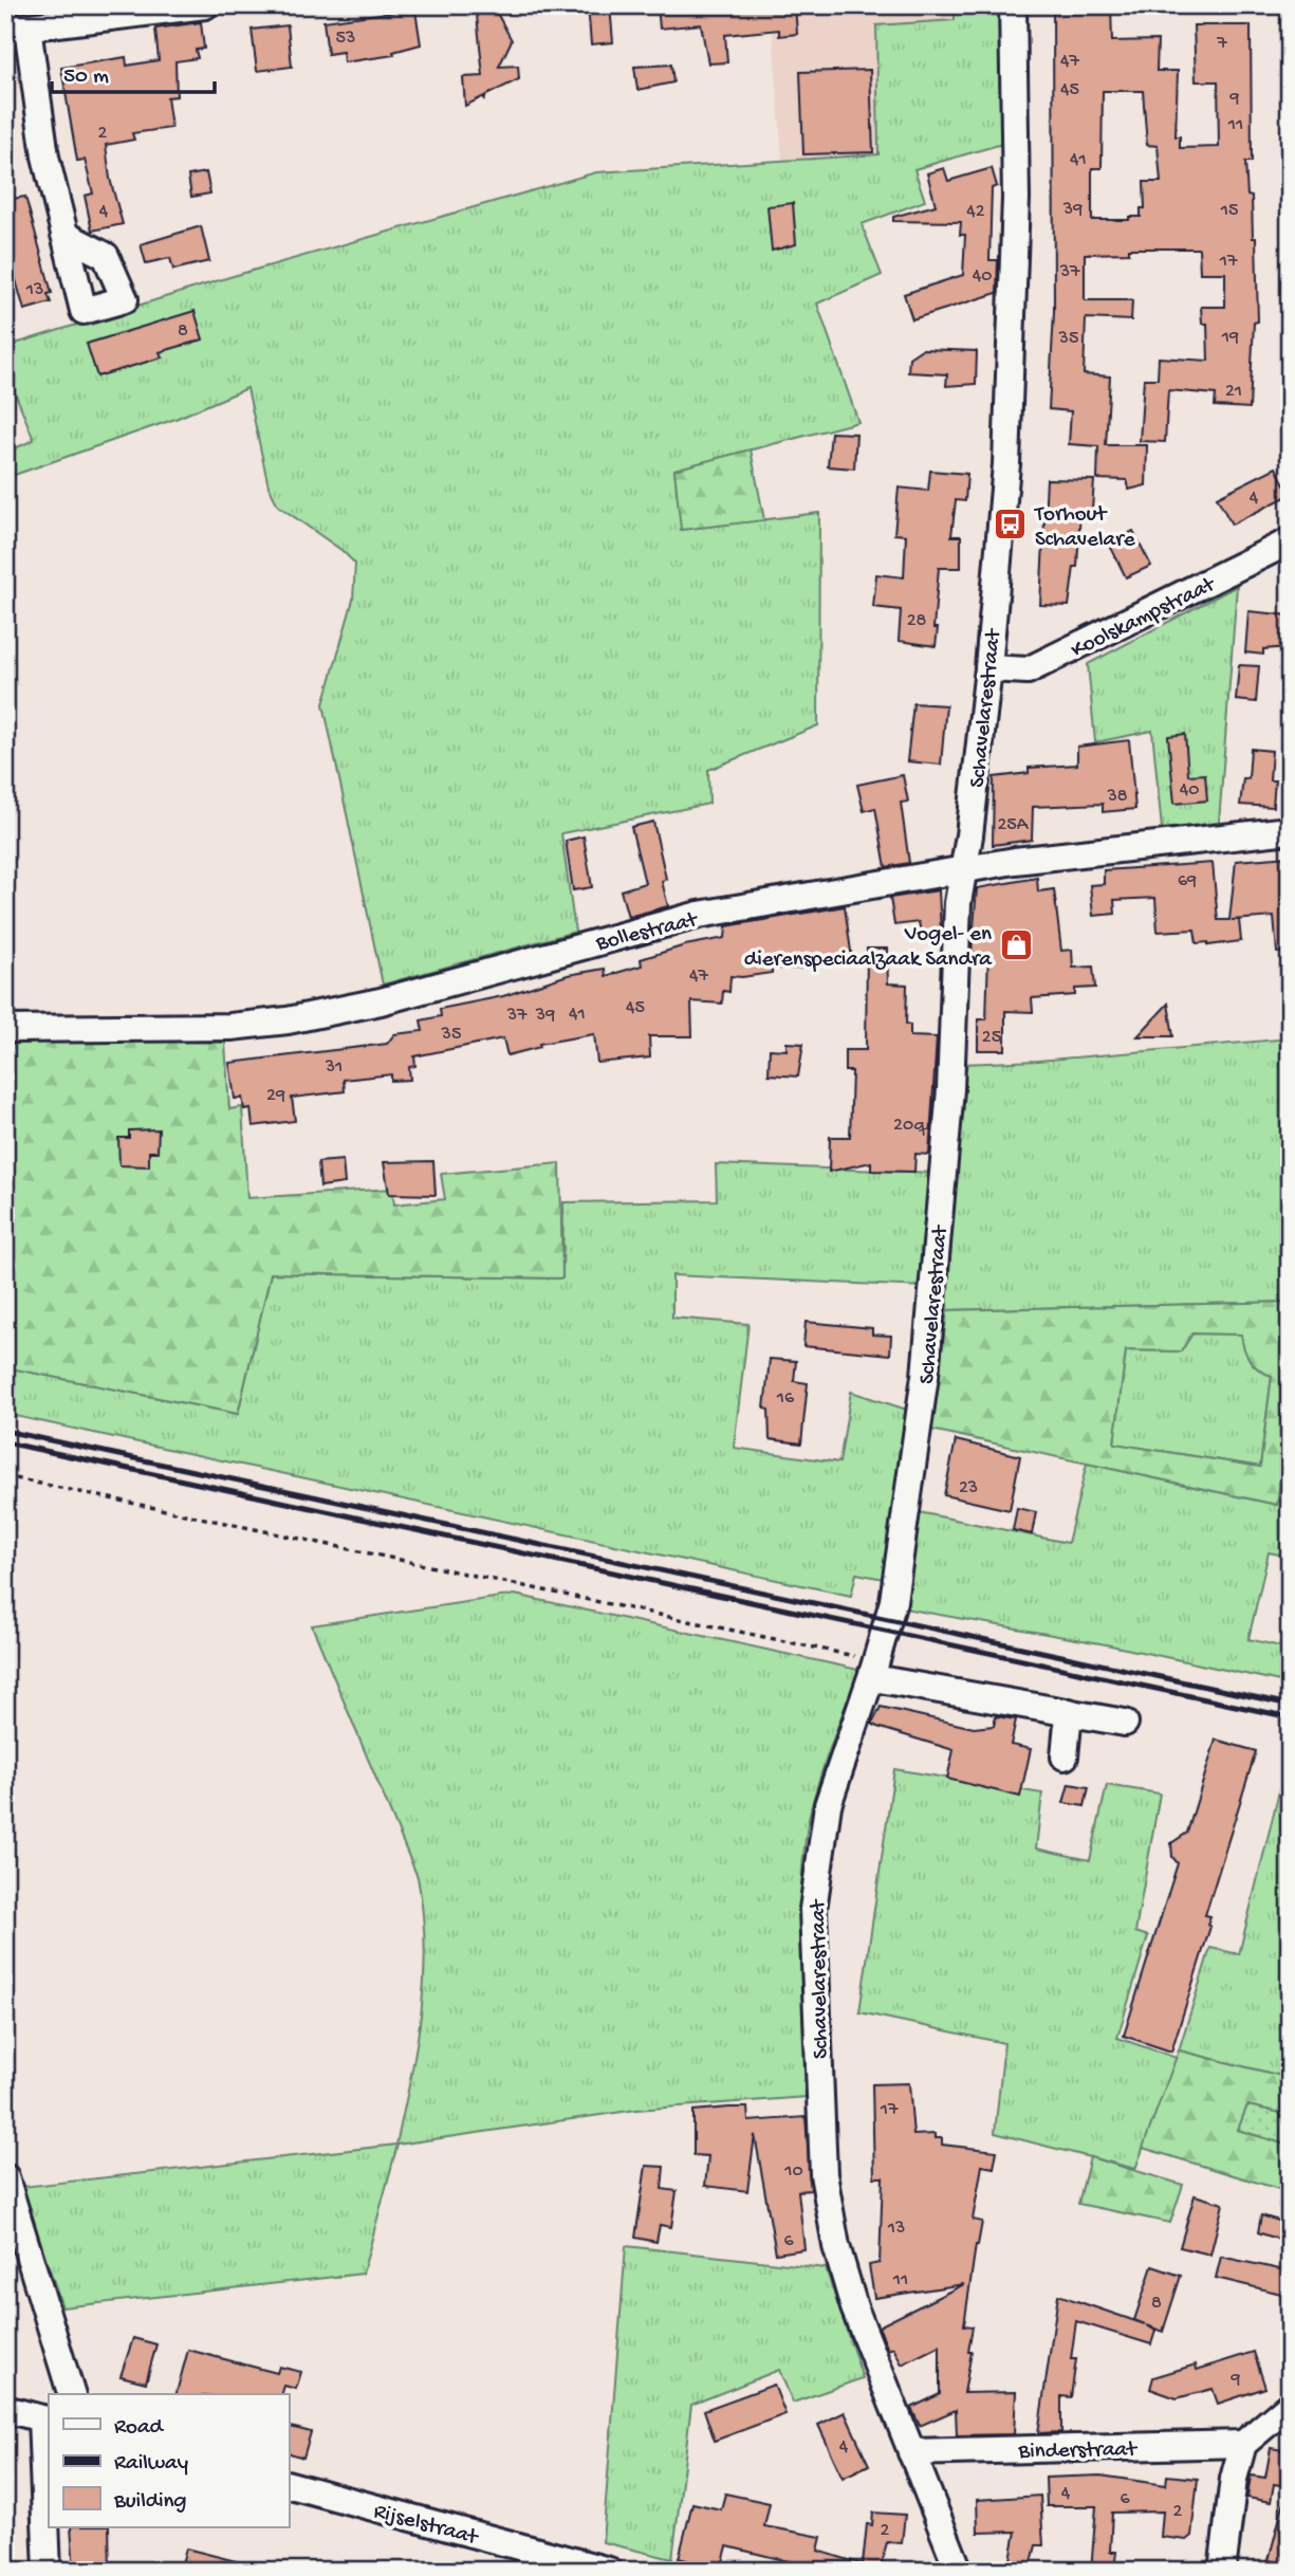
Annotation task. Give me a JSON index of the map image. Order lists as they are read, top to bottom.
{
  "streets": {
    "street": [
      "Koolskampstraat",
      "Schavelarestraat",
      "Bollestraat",
      "Binderstraat",
      "Rijselstraat"
    ]
  },
  "crossings": [
    ["Koolskampstraat", "Schavelarestraat"],
    ["Schavelarestraat", "Bollestraat"],
    ["Schavelarestraat", "Binderstraat"]
  ],
  "places": {
    "bus stop": ["Torhout Schavelare"],
    "shop": ["Vogel- en dierenspeciaalzaak Sandra"]
  },
  "house_numbers": [
    "53",
    "7",
    "47",
    "45",
    "9",
    "11",
    "2",
    "41",
    "39",
    "15",
    "4",
    "42",
    "17",
    "37",
    "40",
    "13",
    "8",
    "19",
    "35",
    "21",
    "4",
    "28",
    "40",
    "38",
    "25A",
    "69",
    "47",
    "45",
    "41",
    "37",
    "39",
    "35",
    "25",
    "31",
    "29",
    "20q",
    "16",
    "23",
    "17",
    "10",
    "13",
    "6",
    "11",
    "8",
    "9",
    "4",
    "4",
    "6",
    "2",
    "2"
  ],
  "legend": ["Road", "Railway", "Building"],
  "scale_bar": "50 m"
}
